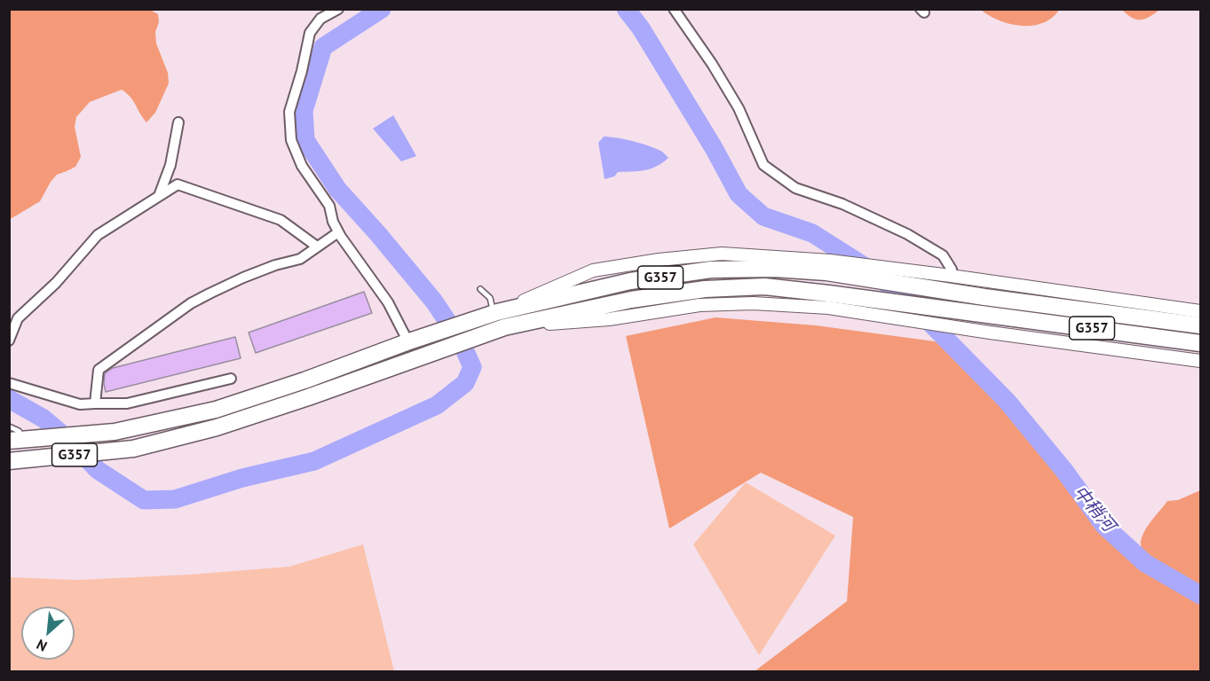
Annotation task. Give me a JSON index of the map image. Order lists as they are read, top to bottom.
{
  "streets": {
    "highway": ["G357"]
  },
  "water": ["中稍河"],
  "north": "bottom left"
}
